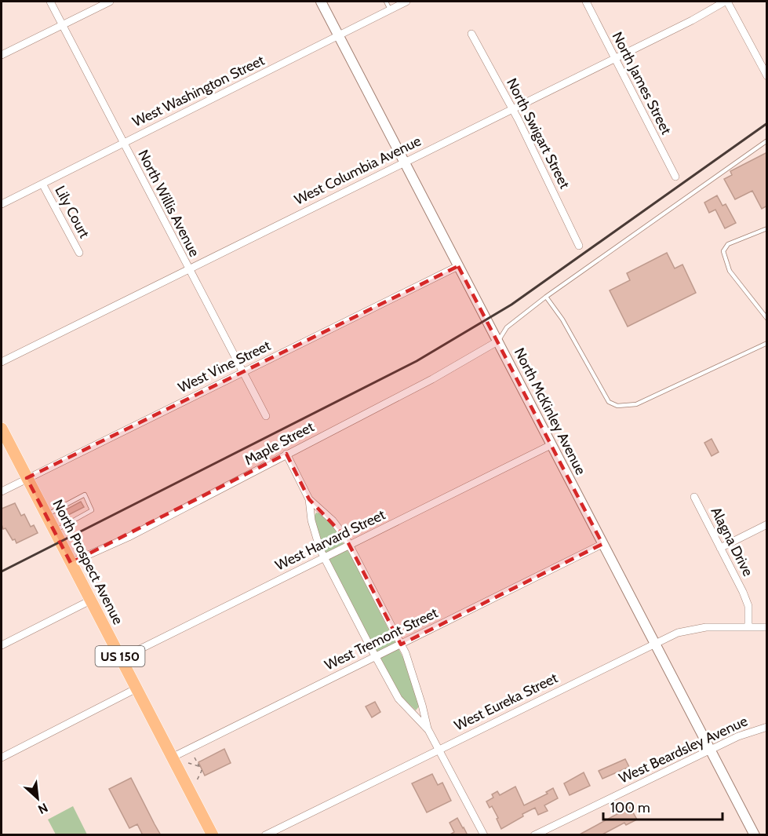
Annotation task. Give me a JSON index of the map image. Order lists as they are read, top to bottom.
{
  "streets": {
    "main road": ["North Prospect Avenue", "US 150"],
    "street": [
      "North James Street",
      "West Washington Street",
      "North Swigart Street",
      "West Columbia Avenue",
      "North Willis Avenue",
      "Lily Court",
      "West Vine Street",
      "North McKinley Avenue",
      "Maple Street",
      "West Harvard Street",
      "Alagna Drive",
      "West Tremont Street",
      "West Eureka Street",
      "West Beardsley Avenue"
    ]
  },
  "crossings": [
    ["North James Street", "West Columbia Avenue"],
    ["West Washington Street", "North Willis Avenue"],
    ["West Washington Street", "Lily Court"],
    ["West Washington Street", "North McKinley Avenue"],
    ["North Swigart Street", "West Columbia Avenue"],
    ["West Columbia Avenue", "North Willis Avenue"],
    ["West Columbia Avenue", "North McKinley Avenue"],
    ["North Willis Avenue", "West Vine Street"],
    ["West Vine Street", "North McKinley Avenue"],
    ["West Vine Street", "North Prospect Avenue"],
    ["North McKinley Avenue", "Maple Street"],
    ["North McKinley Avenue", "West Harvard Street"],
    ["North McKinley Avenue", "West Tremont Street"],
    ["North McKinley Avenue", "West Eureka Street"],
    ["North McKinley Avenue", "West Beardsley Avenue"],
    ["Maple Street", "North Prospect Avenue"],
    ["West Harvard Street", "North Prospect Avenue"],
    ["Alagna Drive", "West Eureka Street"],
    ["North Prospect Avenue", "West Tremont Street"]
  ],
  "scale_bar": "100 m",
  "north": "bottom right"
}
